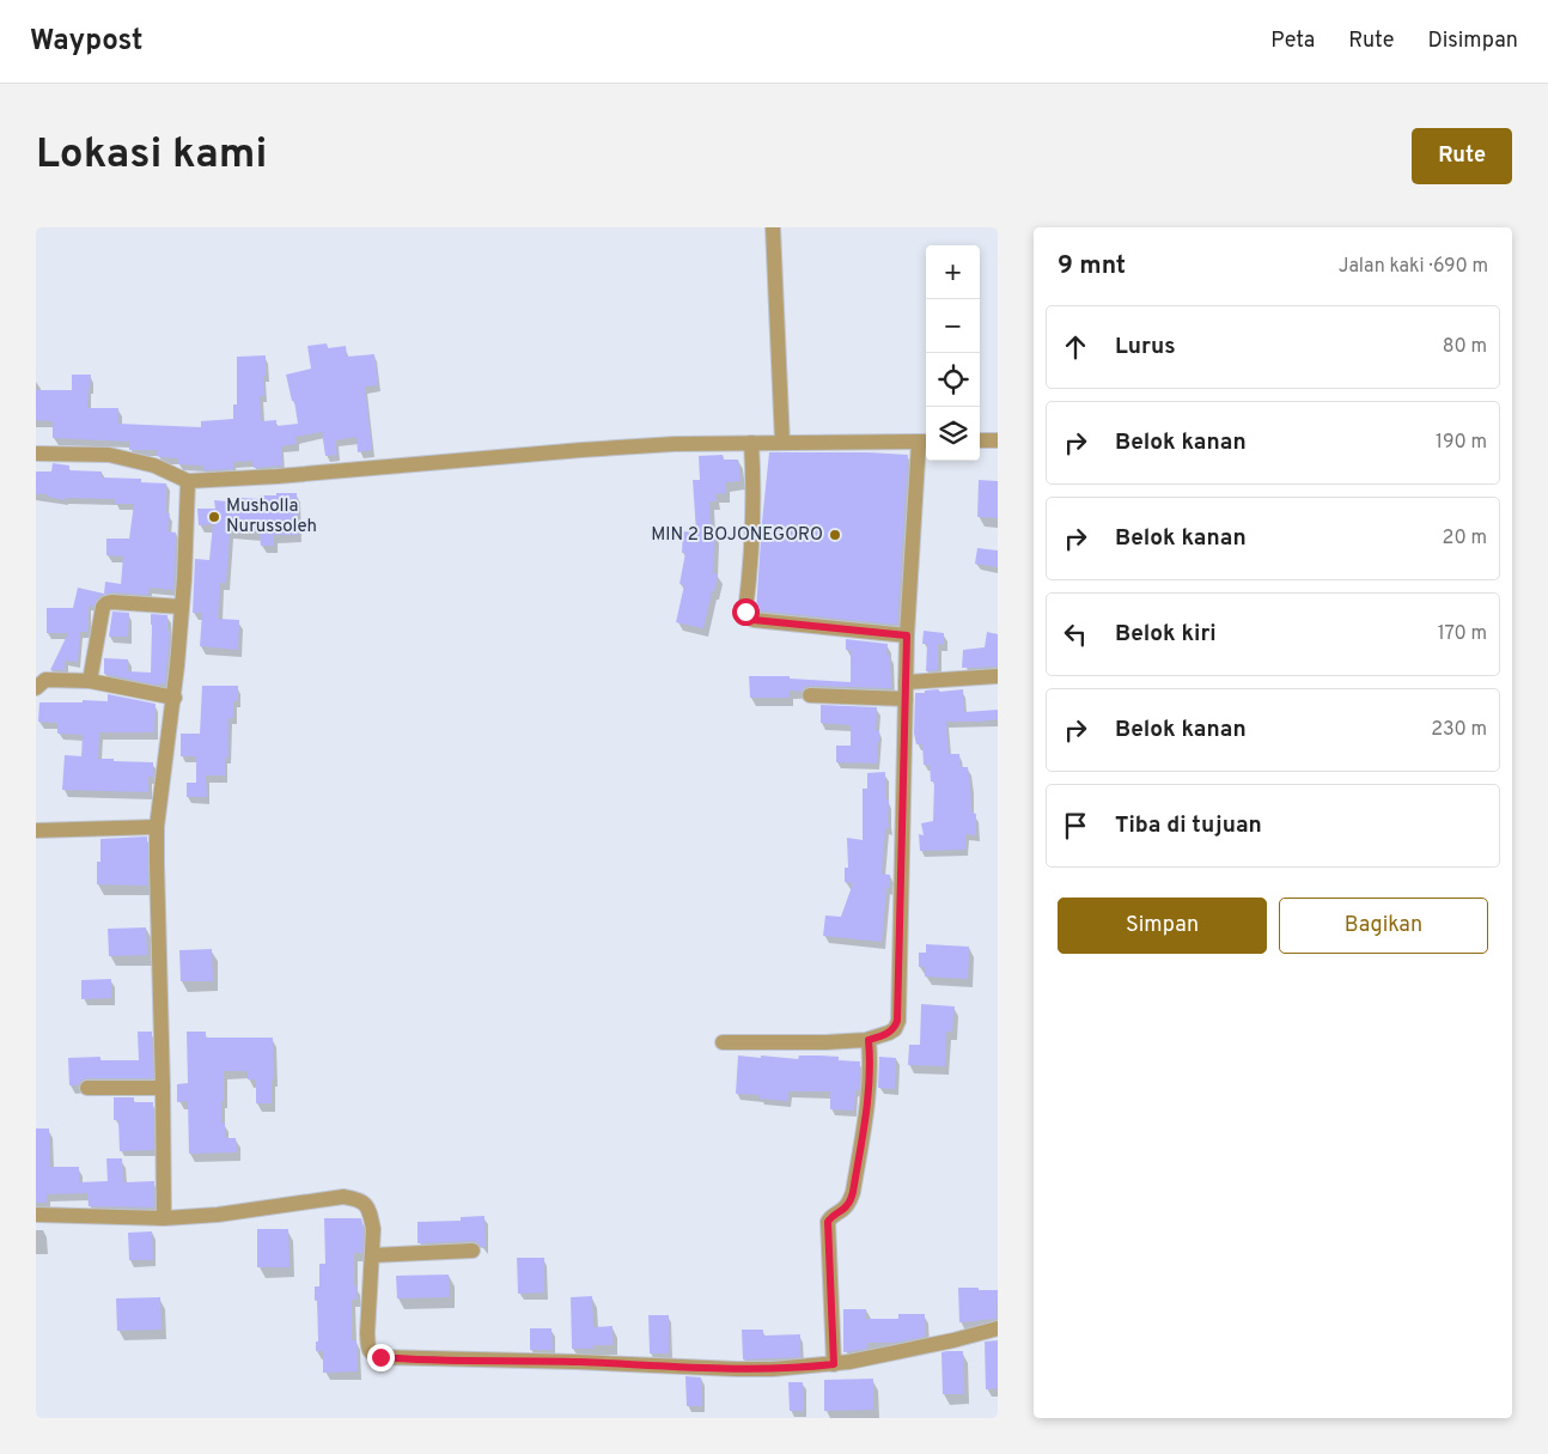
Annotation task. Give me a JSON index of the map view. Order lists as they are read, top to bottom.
{
  "places": ["Musholla Nurussoleh", "MIN 2 BOJONEGORO"],
  "page": {
    "header": "Waypost",
    "nav": ["Peta", "Rute", "Disimpan"],
    "buttons": [
      "Rute",
      ["Simpan", "Bagikan"]
    ],
    "title": "Lokasi kami",
    "heading": ["9 mnt", "Jalan kaki · 690 m"],
    "map_buttons": ["+", "−"],
    "list": [
      ["Lurus", "80 m"],
      ["Belok kanan", "190 m"],
      ["Belok kanan", "20 m"],
      ["Belok kiri", "170 m"],
      ["Belok kanan", "230 m"],
      "Tiba di tujuan"
    ]
  }
}
